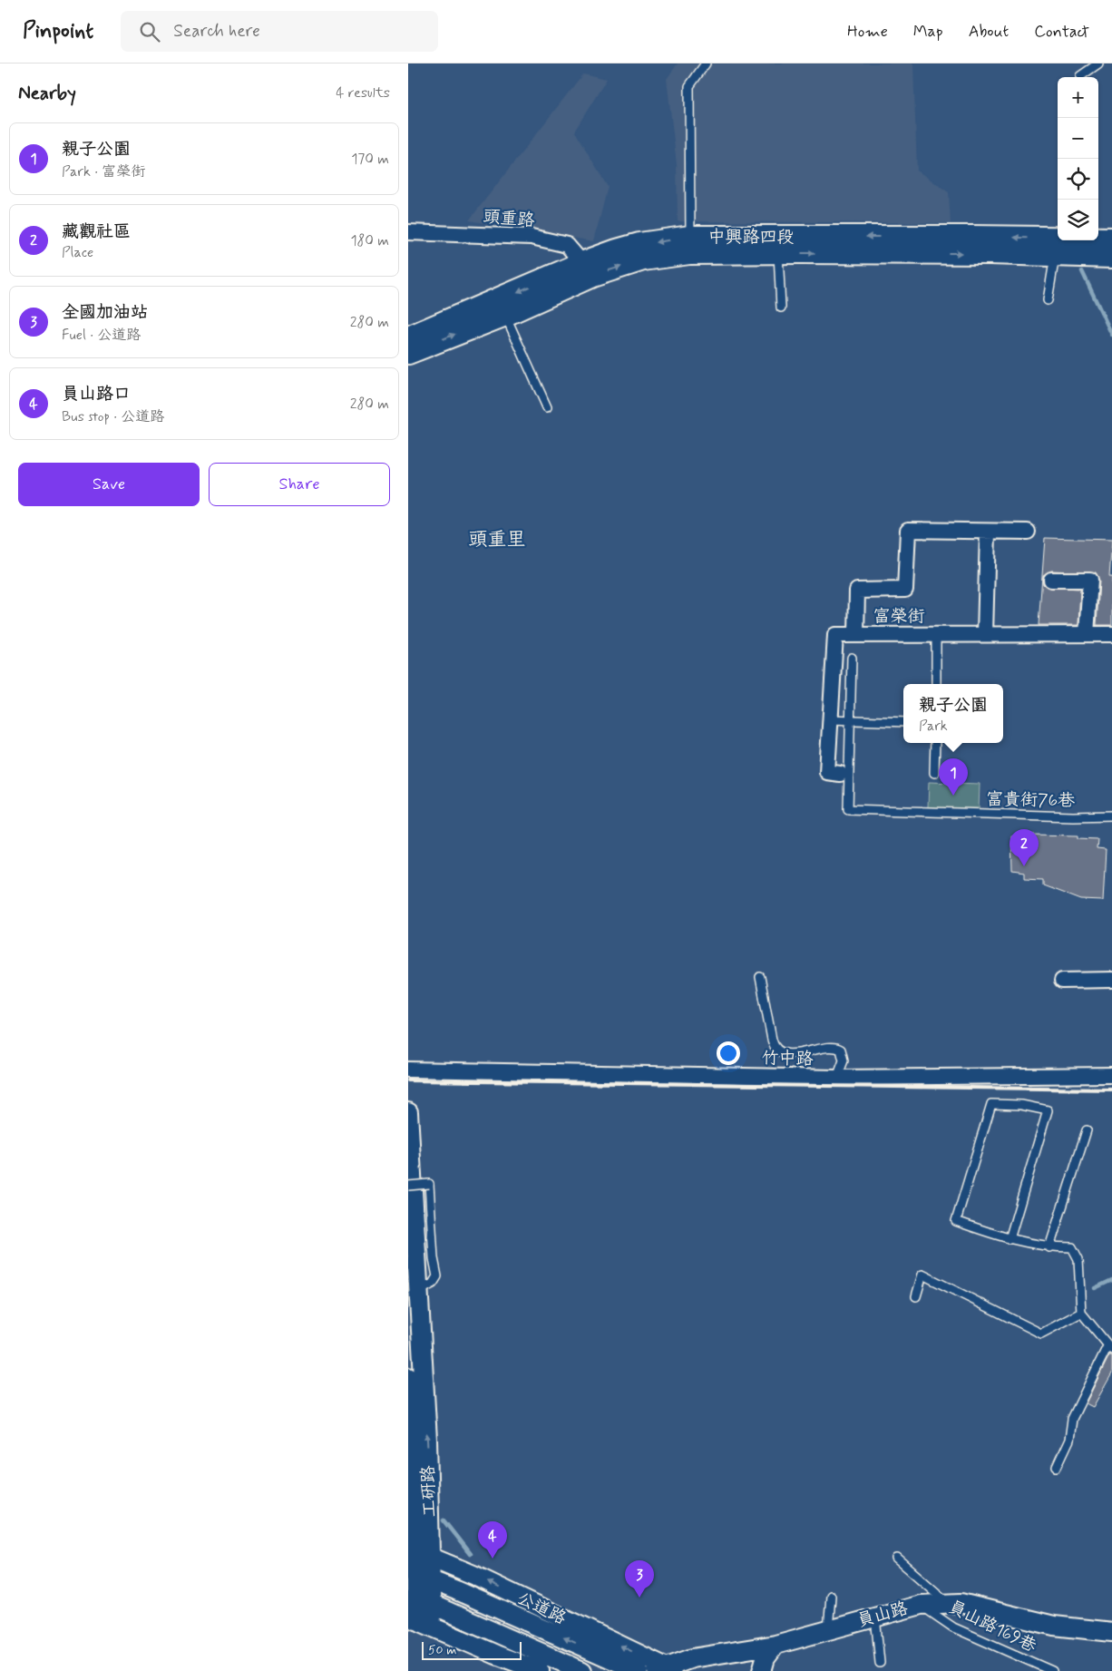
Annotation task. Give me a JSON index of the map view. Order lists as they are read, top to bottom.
{
  "streets": {
    "main road": ["中興路四段"],
    "street": [
      "頭重路",
      "富榮街",
      "竹中路",
      "工研路",
      "公道路",
      "員山路"
    ],
    "lane": ["富貴街76巷", "員山路169巷"]
  },
  "crossings": [
    ["頭重路", "中興路四段"],
    ["富榮街", "富貴街76巷"],
    ["工研路", "公道路"],
    ["公道路", "員山路"],
    ["員山路", "員山路169巷"]
  ],
  "districts": ["頭重里"],
  "scale_bar": "50 m",
  "page": {
    "header": "Pinpoint",
    "search": "Search here",
    "nav": [
      "Home",
      "Map",
      "About",
      "Contact"
    ],
    "heading": ["Nearby", "4 results"],
    "map_buttons": ["+", "−"],
    "list": [
      {
        "mark": "1",
        "name": "親子公園",
        "note": "Park · 富榮街",
        "value": "170 m"
      },
      {
        "mark": "2",
        "name": "藏觀社區",
        "note": "Place",
        "value": "180 m"
      },
      {
        "mark": "3",
        "name": "全國加油站",
        "note": "Fuel · 公道路",
        "value": "280 m"
      },
      {
        "mark": "4",
        "name": "員山路口",
        "note": "Bus stop · 公道路",
        "value": "280 m"
      }
    ],
    "buttons": ["Save", "Share"],
    "popup": ["親子公園", "Park"],
    "pins": [
      "1",
      "2",
      "4",
      "3"
    ],
    "scale": "50 m"
  }
}
